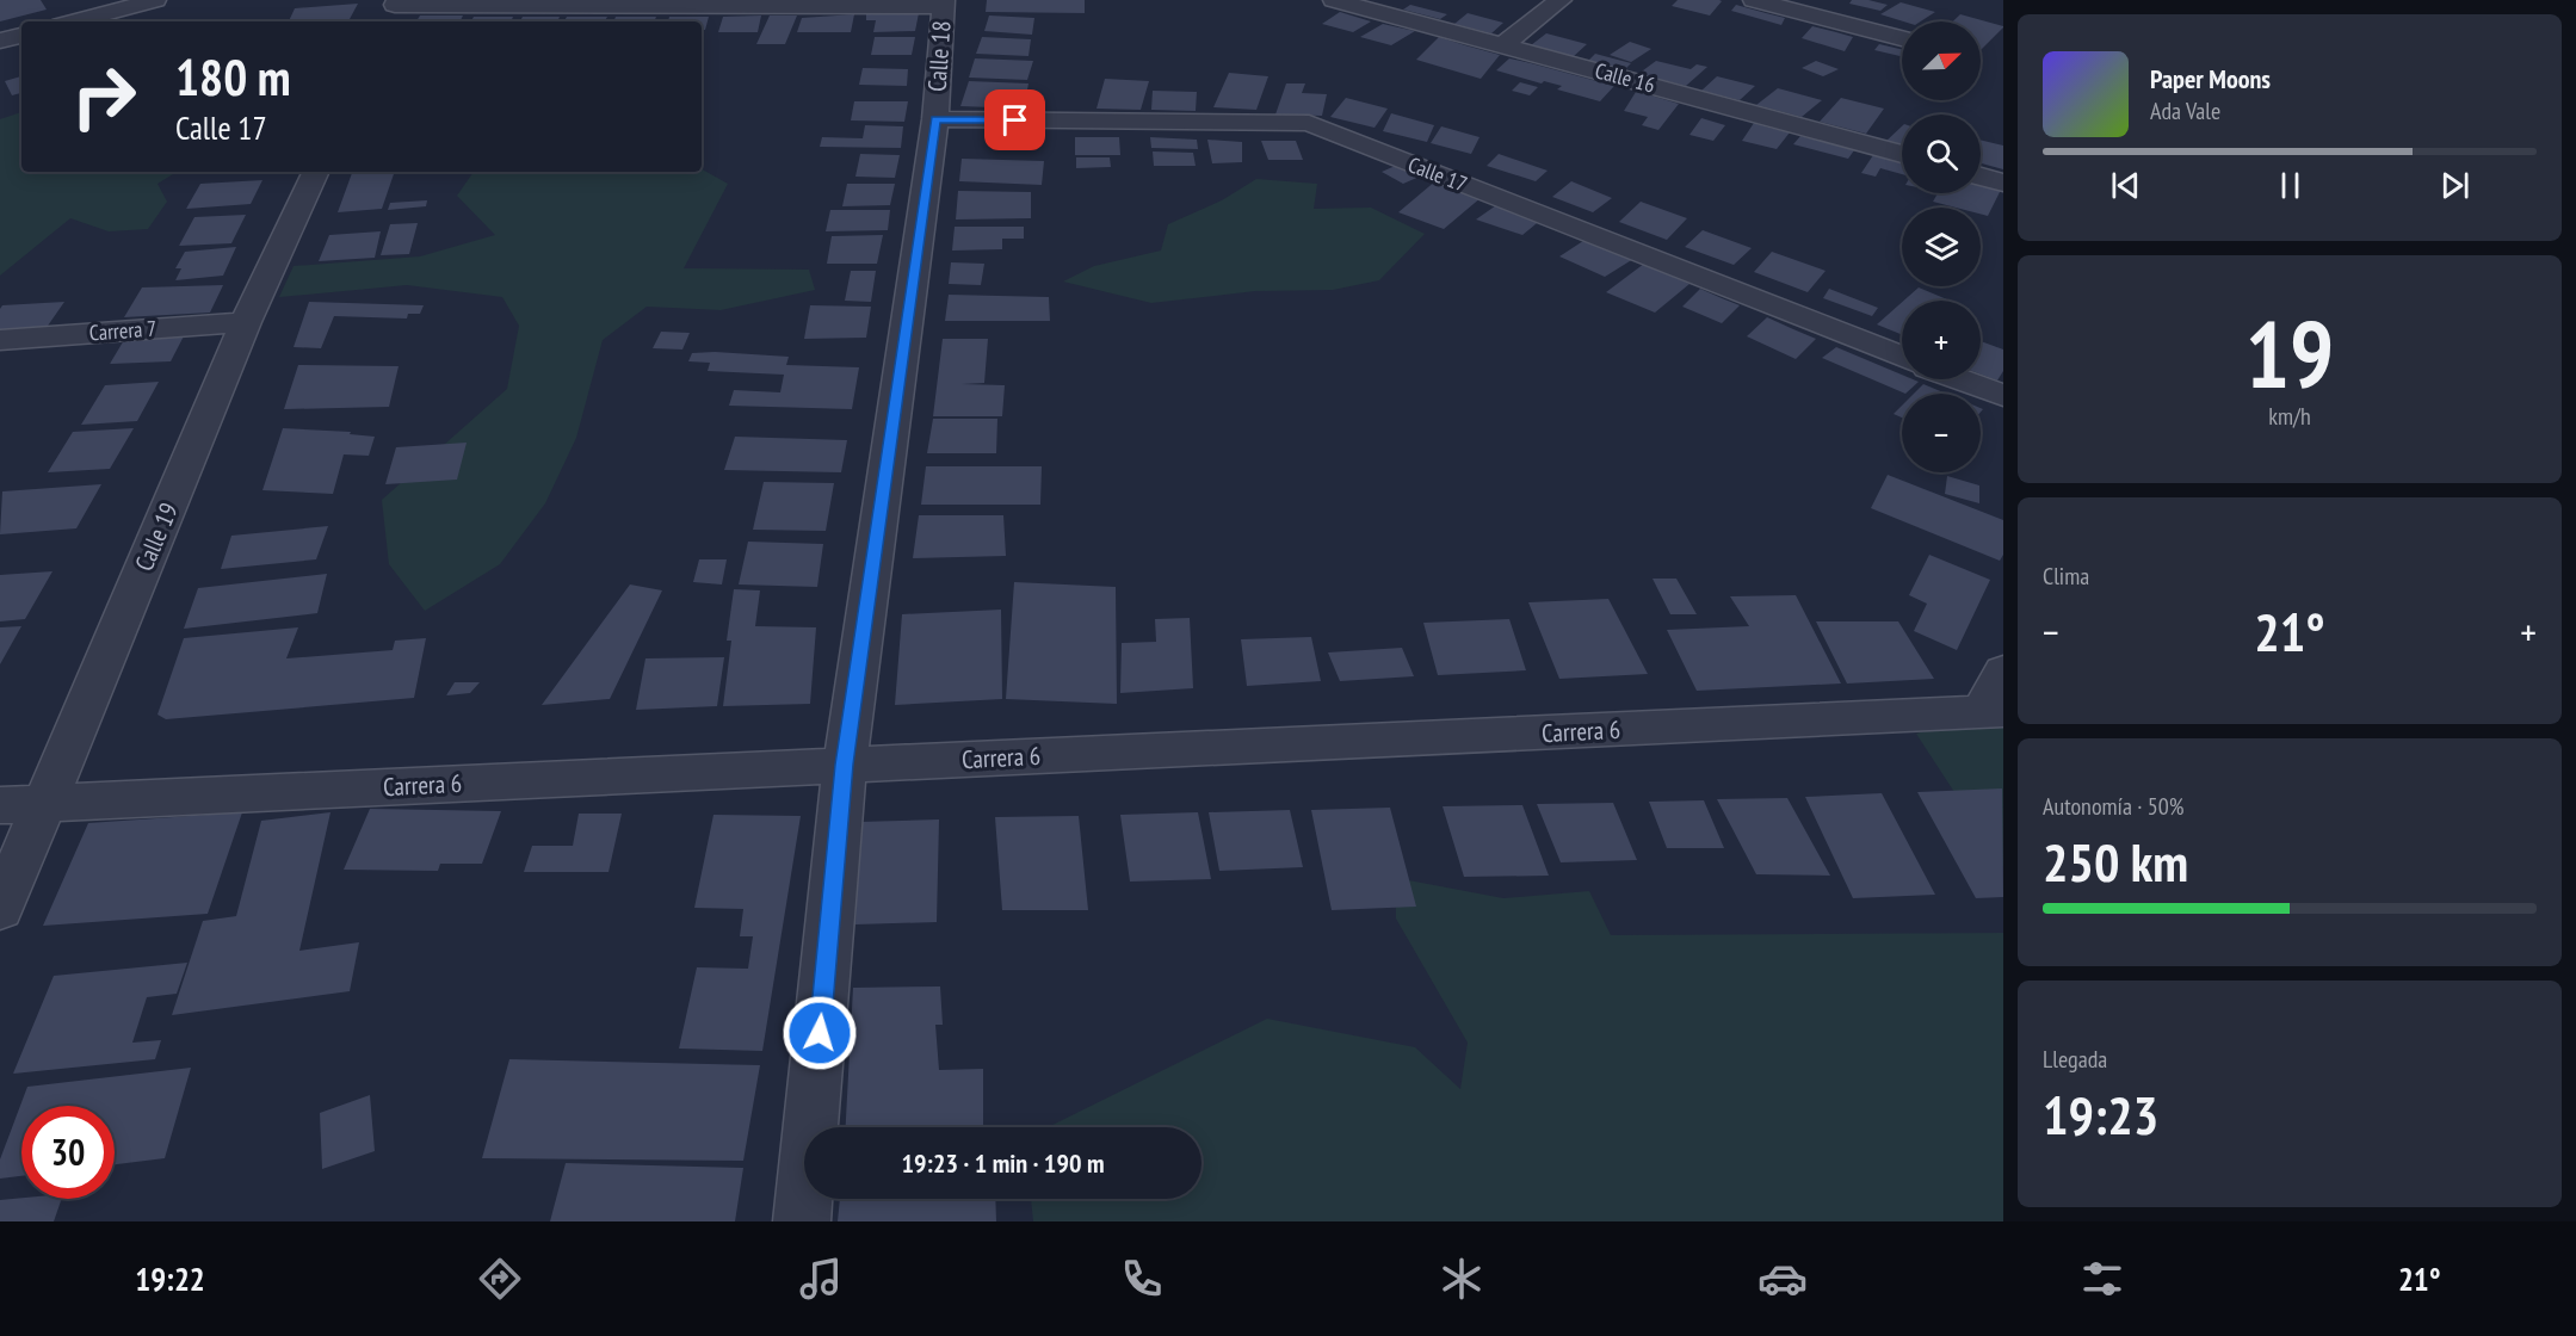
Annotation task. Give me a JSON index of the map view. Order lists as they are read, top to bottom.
{
  "streets": {
    "street": [
      "Calle 18",
      "Calle 16",
      "Calle 17",
      "Carrera 7",
      "Calle 19",
      "Carrera 6"
    ]
  },
  "crossings": [
    ["Calle 18", "Calle 17"],
    ["Calle 18", "Carrera 6"],
    ["Carrera 7", "Calle 19"],
    ["Calle 19", "Carrera 6"]
  ],
  "north": "top right",
  "page": {
    "map_buttons": ["+", "−"],
    "turn": ["180 m", "Calle 17"],
    "song": ["Paper Moons", "Ada Vale"],
    "tile": [
      ["19", "km/h"],
      "Clima",
      ["Autonomía · 50%", "250 km"],
      ["Llegada", "19:23"]
    ],
    "heat": ["−", "21°", "+"],
    "limit": "30",
    "trip": "19:23 · 1 min · 190 m",
    "tabs": ["19:22", "21°"]
  }
}
